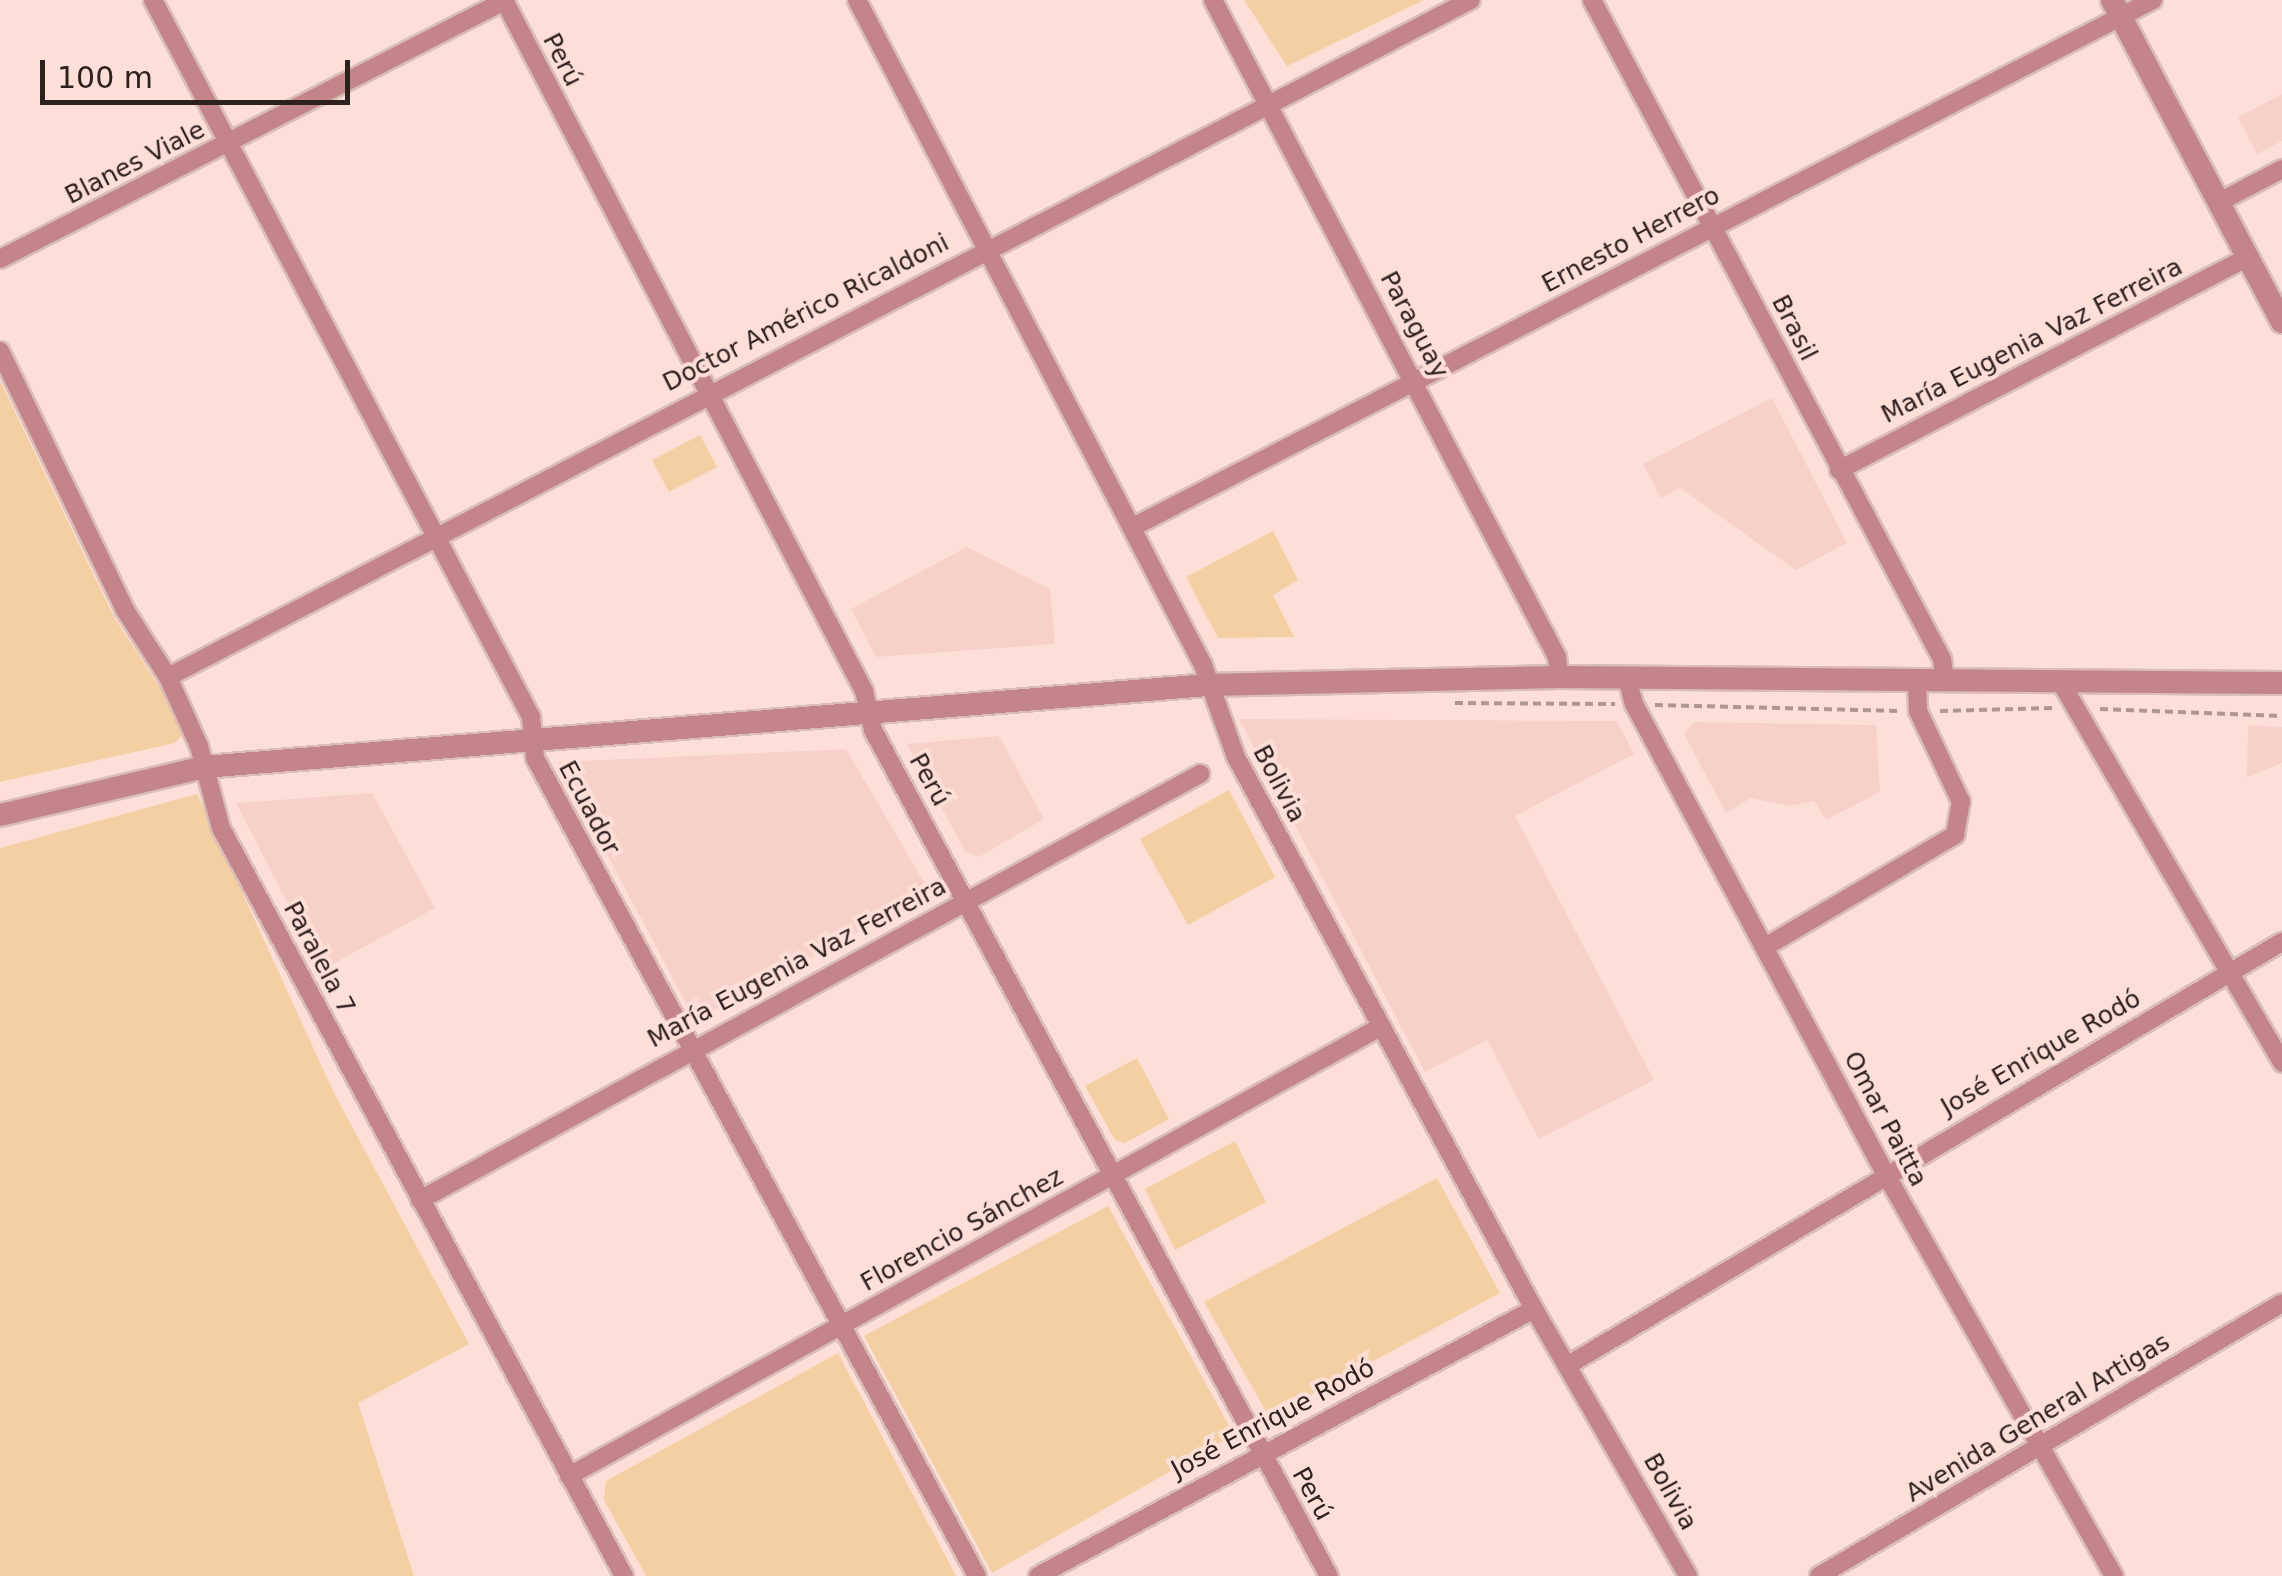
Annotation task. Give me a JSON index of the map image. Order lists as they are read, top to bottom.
{
  "streets": {
    "street": [
      "Perú",
      "Blanes Viale",
      "Ernesto Herrero",
      "Doctor Américo Ricaldoni",
      "Paraguay",
      "Brasil",
      "María Eugenia Vaz Ferreira",
      "Bolivia",
      "Ecuador",
      "Paralela 7",
      "José Enrique Rodó",
      "Omar Paitta",
      "Florencio Sánchez",
      "Avenida General Artigas"
    ]
  },
  "crossings": [
    ["Perú", "Blanes Viale"],
    ["Perú", "Doctor Américo Ricaldoni"],
    ["Perú", "María Eugenia Vaz Ferreira"],
    ["Perú", "José Enrique Rodó"],
    ["Perú", "Florencio Sánchez"],
    ["Blanes Viale", "Ecuador"],
    ["Ernesto Herrero", "Paraguay"],
    ["Ernesto Herrero", "Brasil"],
    ["Ernesto Herrero", "Bolivia"],
    ["Doctor Américo Ricaldoni", "Paraguay"],
    ["Doctor Américo Ricaldoni", "Bolivia"],
    ["Doctor Américo Ricaldoni", "Ecuador"],
    ["Doctor Américo Ricaldoni", "Paralela 7"],
    ["Brasil", "María Eugenia Vaz Ferreira"],
    ["María Eugenia Vaz Ferreira", "Ecuador"],
    ["María Eugenia Vaz Ferreira", "Paralela 7"],
    ["Bolivia", "José Enrique Rodó"],
    ["Bolivia", "Florencio Sánchez"],
    ["Ecuador", "Florencio Sánchez"],
    ["Paralela 7", "Florencio Sánchez"],
    ["José Enrique Rodó", "Omar Paitta"],
    ["Omar Paitta", "Avenida General Artigas"]
  ],
  "scale_bar": "100 m"
}
